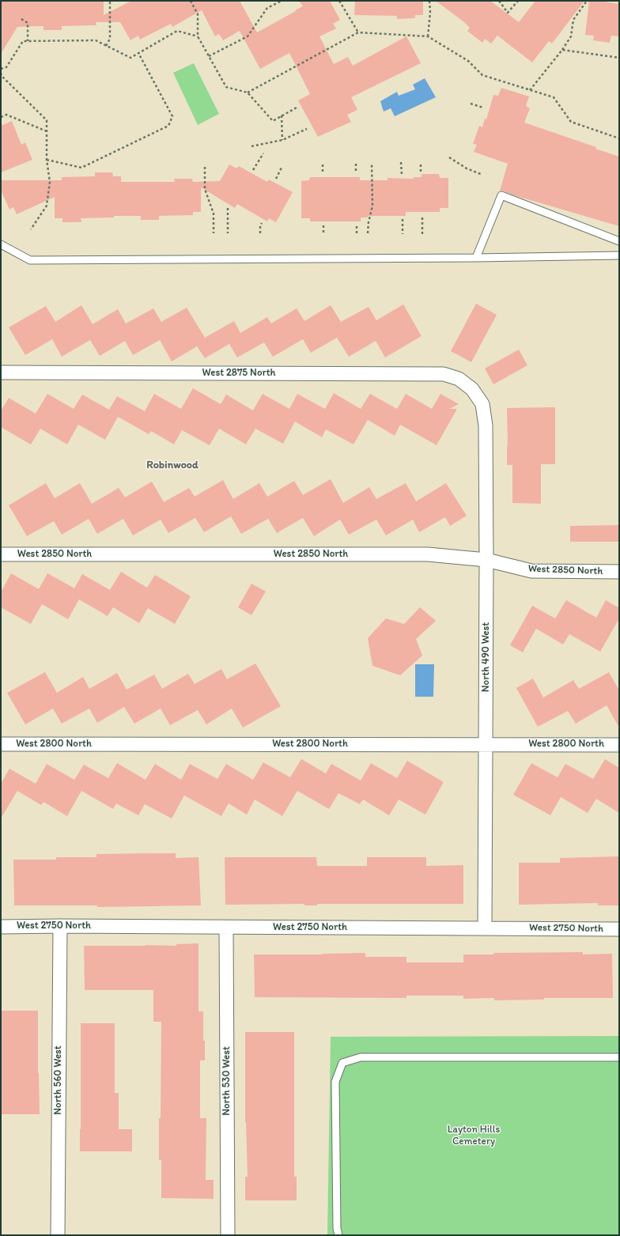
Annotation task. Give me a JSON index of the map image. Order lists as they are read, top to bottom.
{
  "streets": {
    "street": [
      "West 2875 North",
      "West 2850 North",
      "North 490 West",
      "West 2800 North",
      "West 2750 North",
      "North 560 West",
      "North 530 West"
    ]
  },
  "crossings": [
    ["West 2875 North", "North 490 West"],
    ["West 2850 North", "North 490 West"],
    ["North 490 West", "West 2800 North"],
    ["North 490 West", "West 2750 North"],
    ["West 2750 North", "North 560 West"],
    ["West 2750 North", "North 530 West"]
  ],
  "districts": ["Robinwood"],
  "parks": ["Layton Hills Cemetery"]
}
